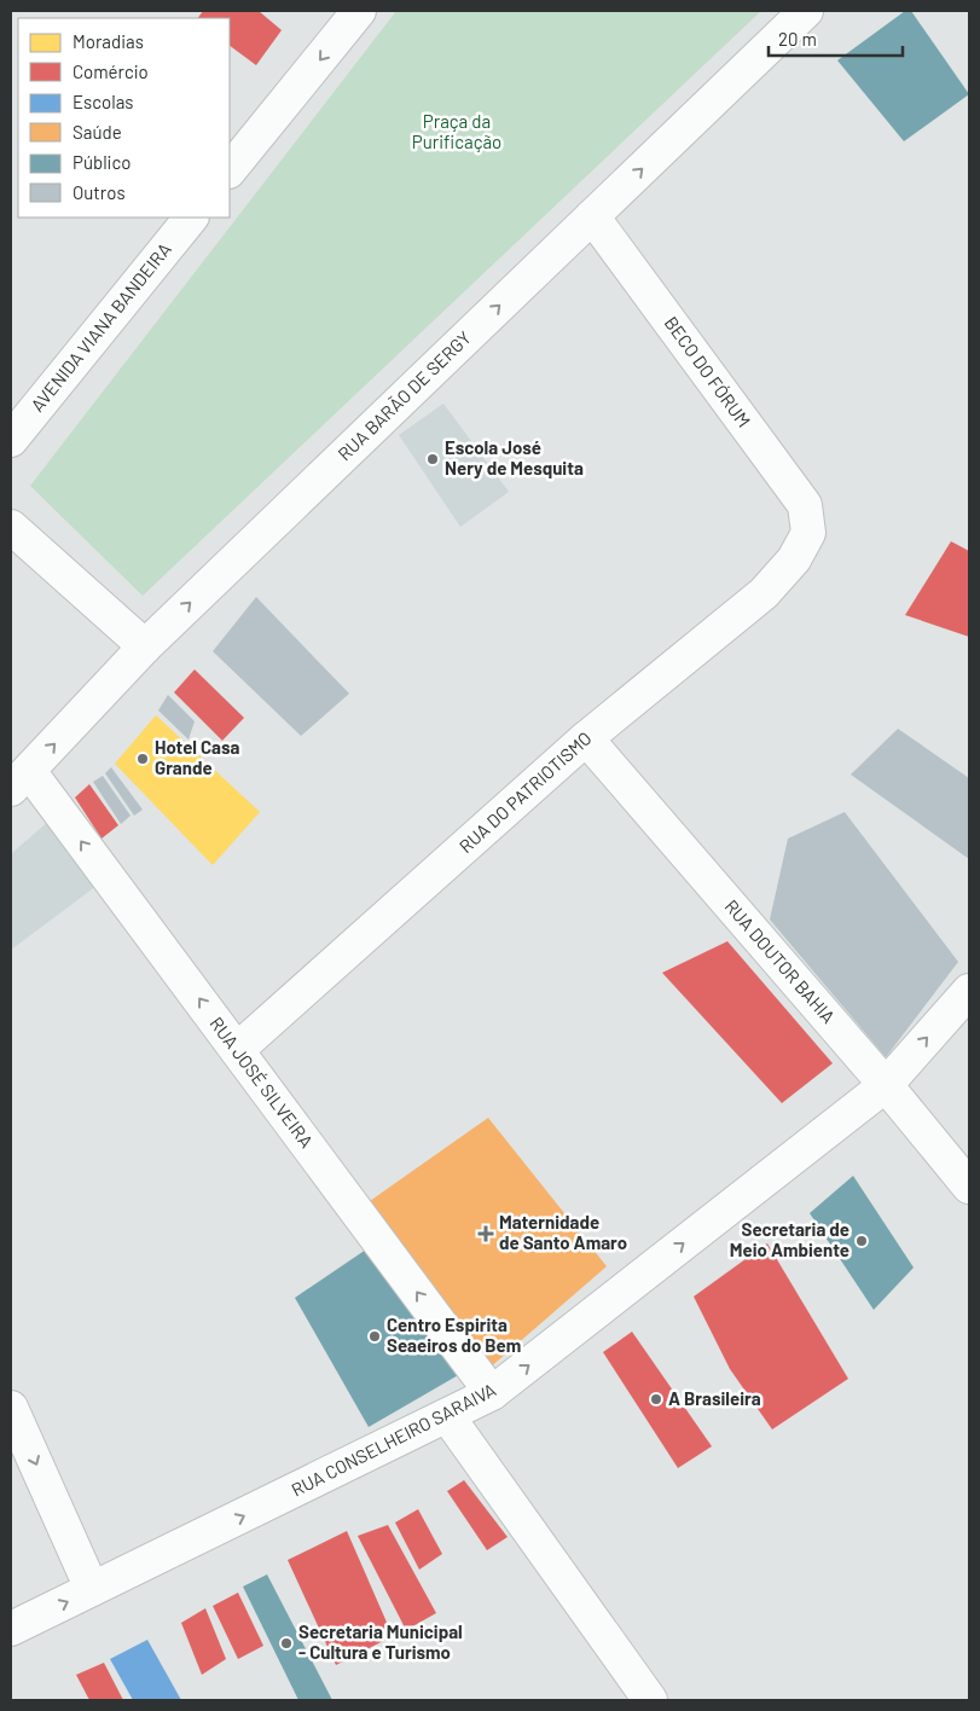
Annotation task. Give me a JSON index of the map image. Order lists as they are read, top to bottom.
{
  "streets": {
    "street": [
      "AVENIDA VIANA BANDEIRA",
      "BECO DO FÓRUM",
      "RUA BARÃO DE SERGY",
      "RUA DO PATRIOTISMO",
      "RUA DOUTOR BAHIA",
      "RUA JOSÉ SILVEIRA",
      "RUA CONSELHEIRO SARAIVA"
    ]
  },
  "crossings": [
    ["BECO DO FÓRUM", "RUA BARÃO DE SERGY"],
    ["BECO DO FÓRUM", "RUA DO PATRIOTISMO"],
    ["RUA BARÃO DE SERGY", "RUA JOSÉ SILVEIRA"],
    ["RUA DO PATRIOTISMO", "RUA DOUTOR BAHIA"],
    ["RUA DO PATRIOTISMO", "RUA JOSÉ SILVEIRA"],
    ["RUA DOUTOR BAHIA", "RUA CONSELHEIRO SARAIVA"],
    ["RUA JOSÉ SILVEIRA", "RUA CONSELHEIRO SARAIVA"]
  ],
  "one_way": ["RUA BARÃO DE SERGY", "RUA JOSÉ SILVEIRA", "RUA CONSELHEIRO SARAIVA"],
  "parks": ["Praça da Purificação"],
  "places": {
    "other": [
      "Escola José Nery de Mesquita",
      "Hotel Casa Grande",
      "Secretaria de Meio Ambiente",
      "Centro Espirita Seaeiros do Bem",
      "A Brasileira",
      "Secretaria Municipal - Cultura e Turismo"
    ],
    "health": ["Maternidade de Santo Amaro"]
  },
  "legend": [
    "Moradias",
    "Comércio",
    "Escolas",
    "Saúde",
    "Público",
    "Outros"
  ],
  "scale_bar": "20 m"
}
